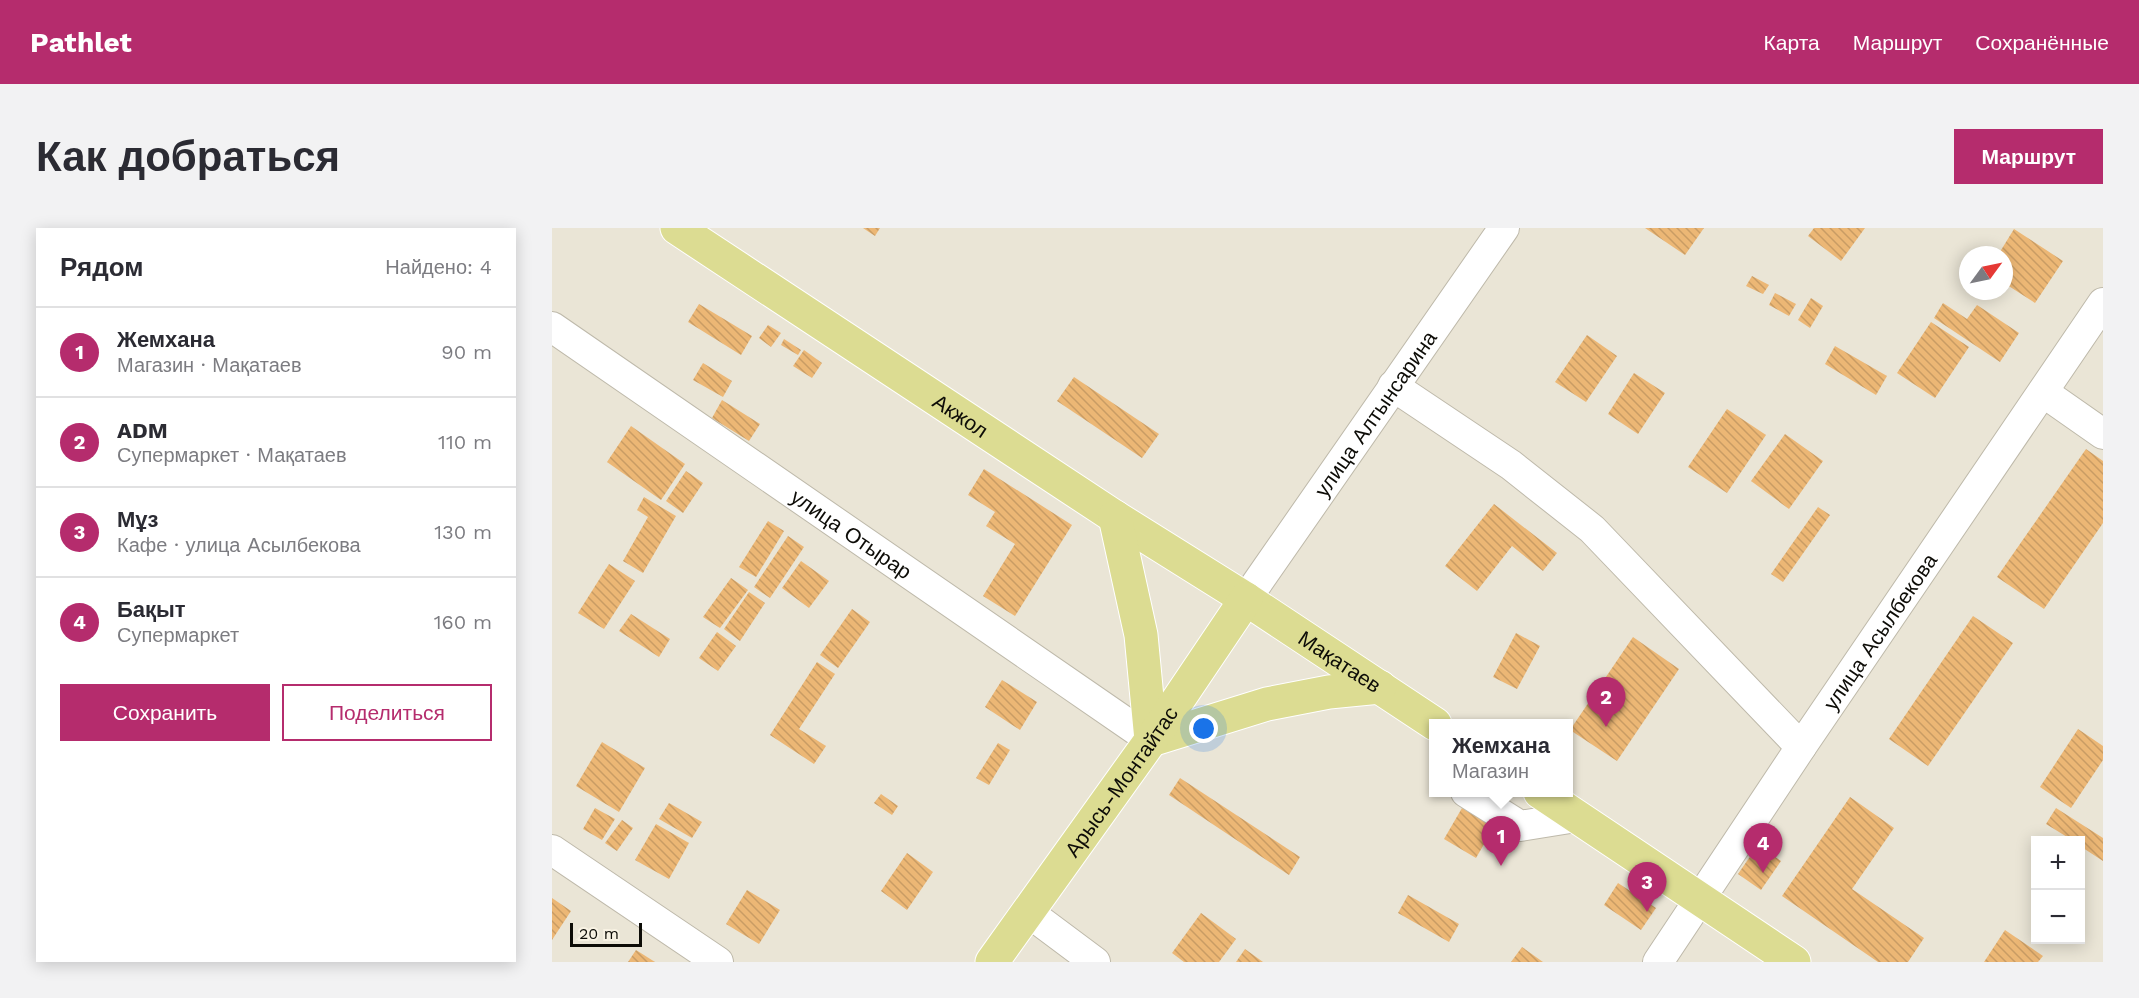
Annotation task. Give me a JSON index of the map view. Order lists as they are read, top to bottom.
{
  "streets": {
    "main road": ["Акжол", "Мақатаев", "Арысь-Монтайтас"],
    "street": ["улица Алтынсарина", "улица Отырар", "улица Асылбекова"]
  },
  "crossings": [
    ["улица Алтынсарина", "Акжол"],
    ["улица Алтынсарина", "Мақатаев"],
    ["улица Алтынсарина", "Арысь-Монтайтас"],
    ["Акжол", "Мақатаев"],
    ["Акжол", "Арысь-Монтайтас"],
    ["улица Отырар", "Арысь-Монтайтас"],
    ["Мақатаев", "Арысь-Монтайтас"]
  ],
  "scale_bar": "20 m",
  "north": "top right",
  "page": {
    "header": "Pathlet",
    "nav": ["Карта", "Маршрут", "Сохранённые"],
    "buttons": [
      "Маршрут",
      ["Сохранить", "Поделиться"]
    ],
    "title": "Как добраться",
    "heading": ["Рядом", "Найдено: 4"],
    "list": [
      {
        "mark": "1",
        "name": "Жемхана",
        "note": "Магазин · Мақатаев",
        "value": "90 m"
      },
      {
        "mark": "2",
        "name": "ADM",
        "note": "Супермаркет · Мақатаев",
        "value": "110 m"
      },
      {
        "mark": "3",
        "name": "Мұз",
        "note": "Кафе · улица Асылбекова",
        "value": "130 m"
      },
      {
        "mark": "4",
        "name": "Бақыт",
        "note": "Супермаркет",
        "value": "160 m"
      }
    ],
    "pins": [
      "2",
      "1",
      "4",
      "3"
    ],
    "popup": ["Жемхана", "Магазин"],
    "map_buttons": ["+", "−"],
    "scale": "20 m"
  }
}
